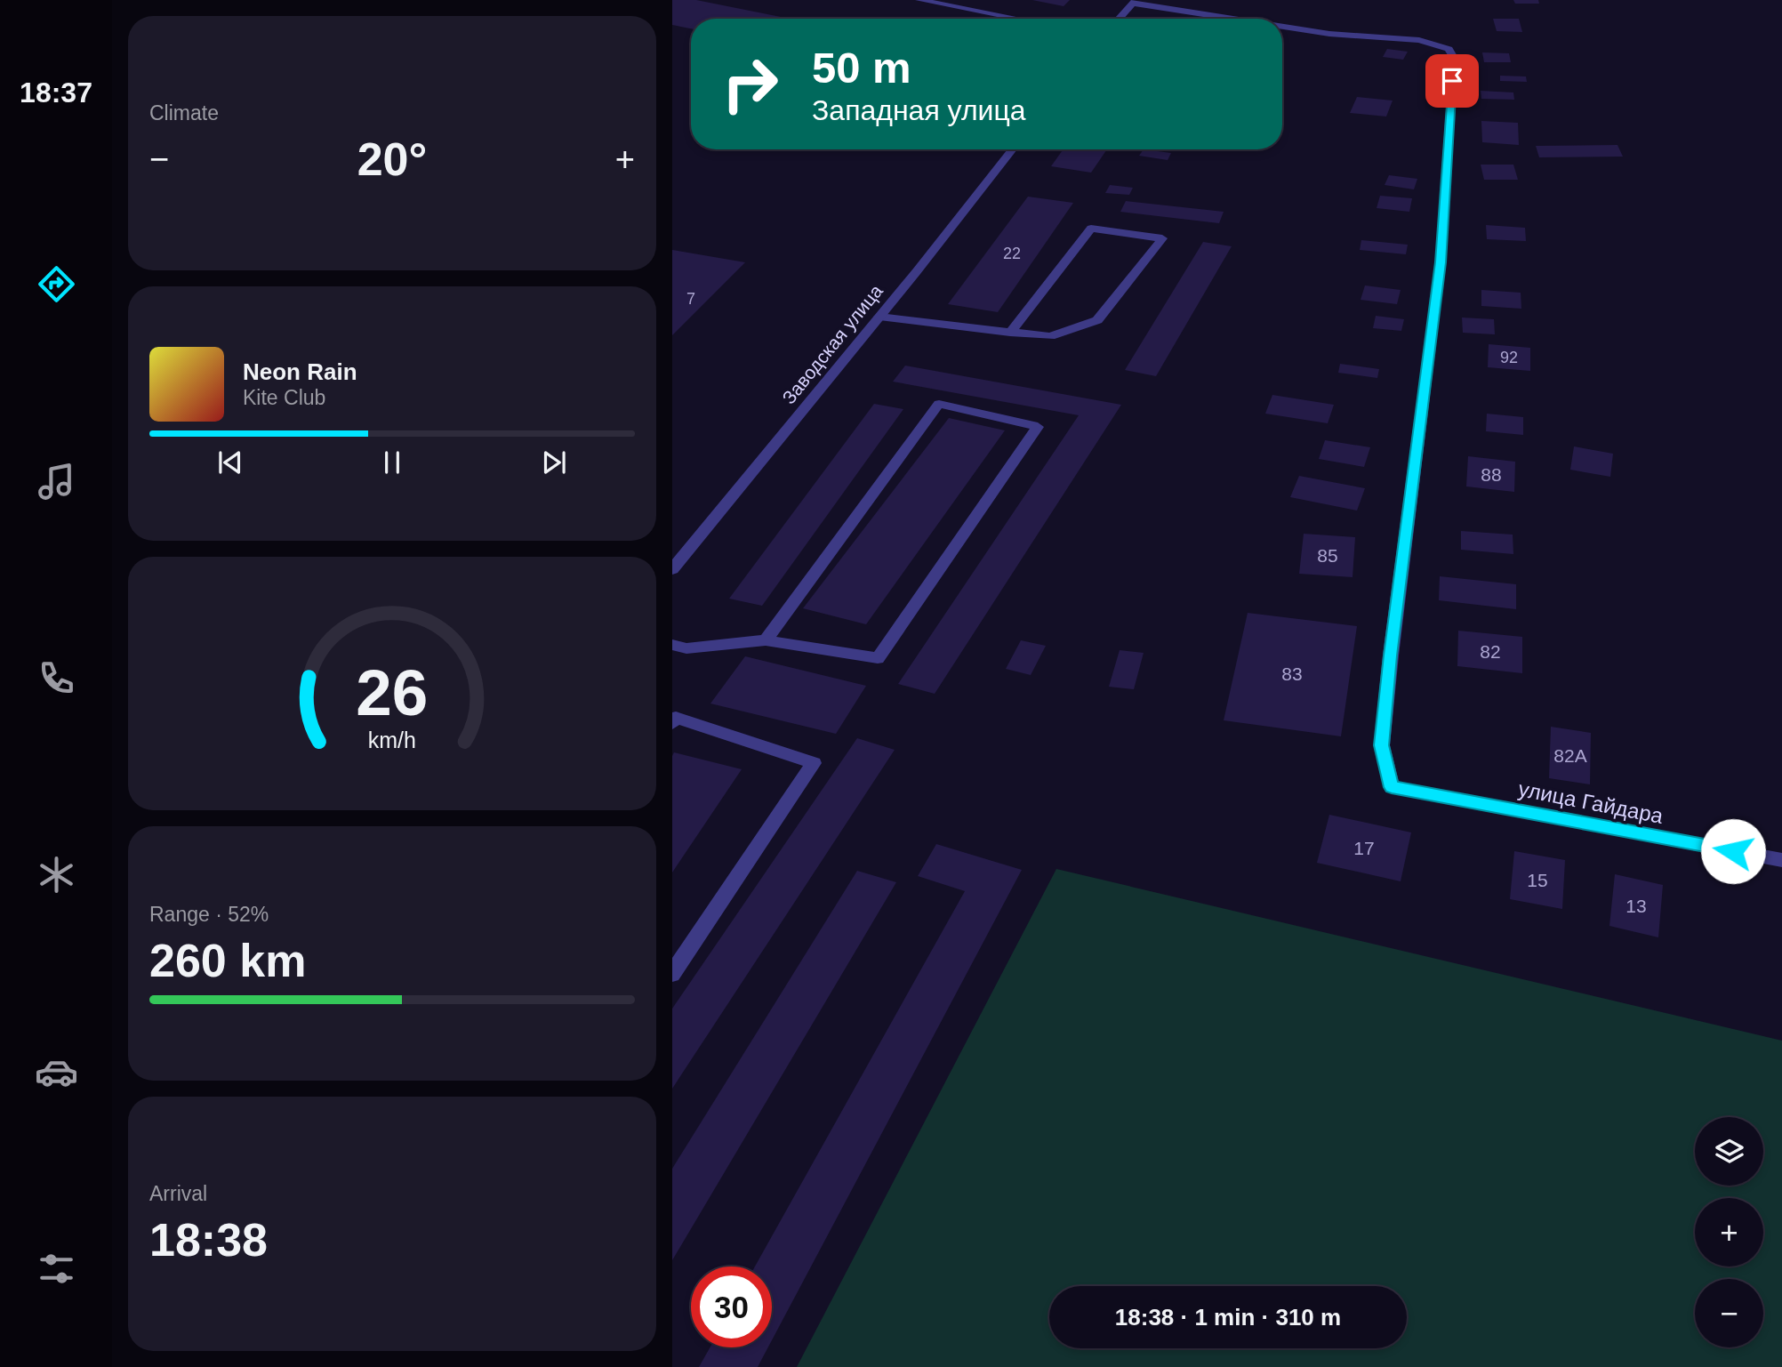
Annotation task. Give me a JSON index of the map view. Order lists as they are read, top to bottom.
{
  "streets": {
    "street": ["Заводская улица", "улица Гайдара"]
  },
  "house_numbers": [
    "22",
    "7",
    "92",
    "88",
    "85",
    "82",
    "83",
    "82А",
    "17",
    "15",
    "13"
  ],
  "page": {
    "tabs": "18:37",
    "tile": [
      "Climate",
      ["Range · 52%", "260 km"],
      ["Arrival", "18:38"]
    ],
    "turn": ["50 m", "Западная улица"],
    "heat": ["−", "20°", "+"],
    "song": ["Neon Rain", "Kite Club"],
    "map_buttons": ["+", "−"],
    "limit": "30",
    "trip": "18:38 · 1 min · 310 m",
    "gauge": ["26", "km/h"]
  }
}
